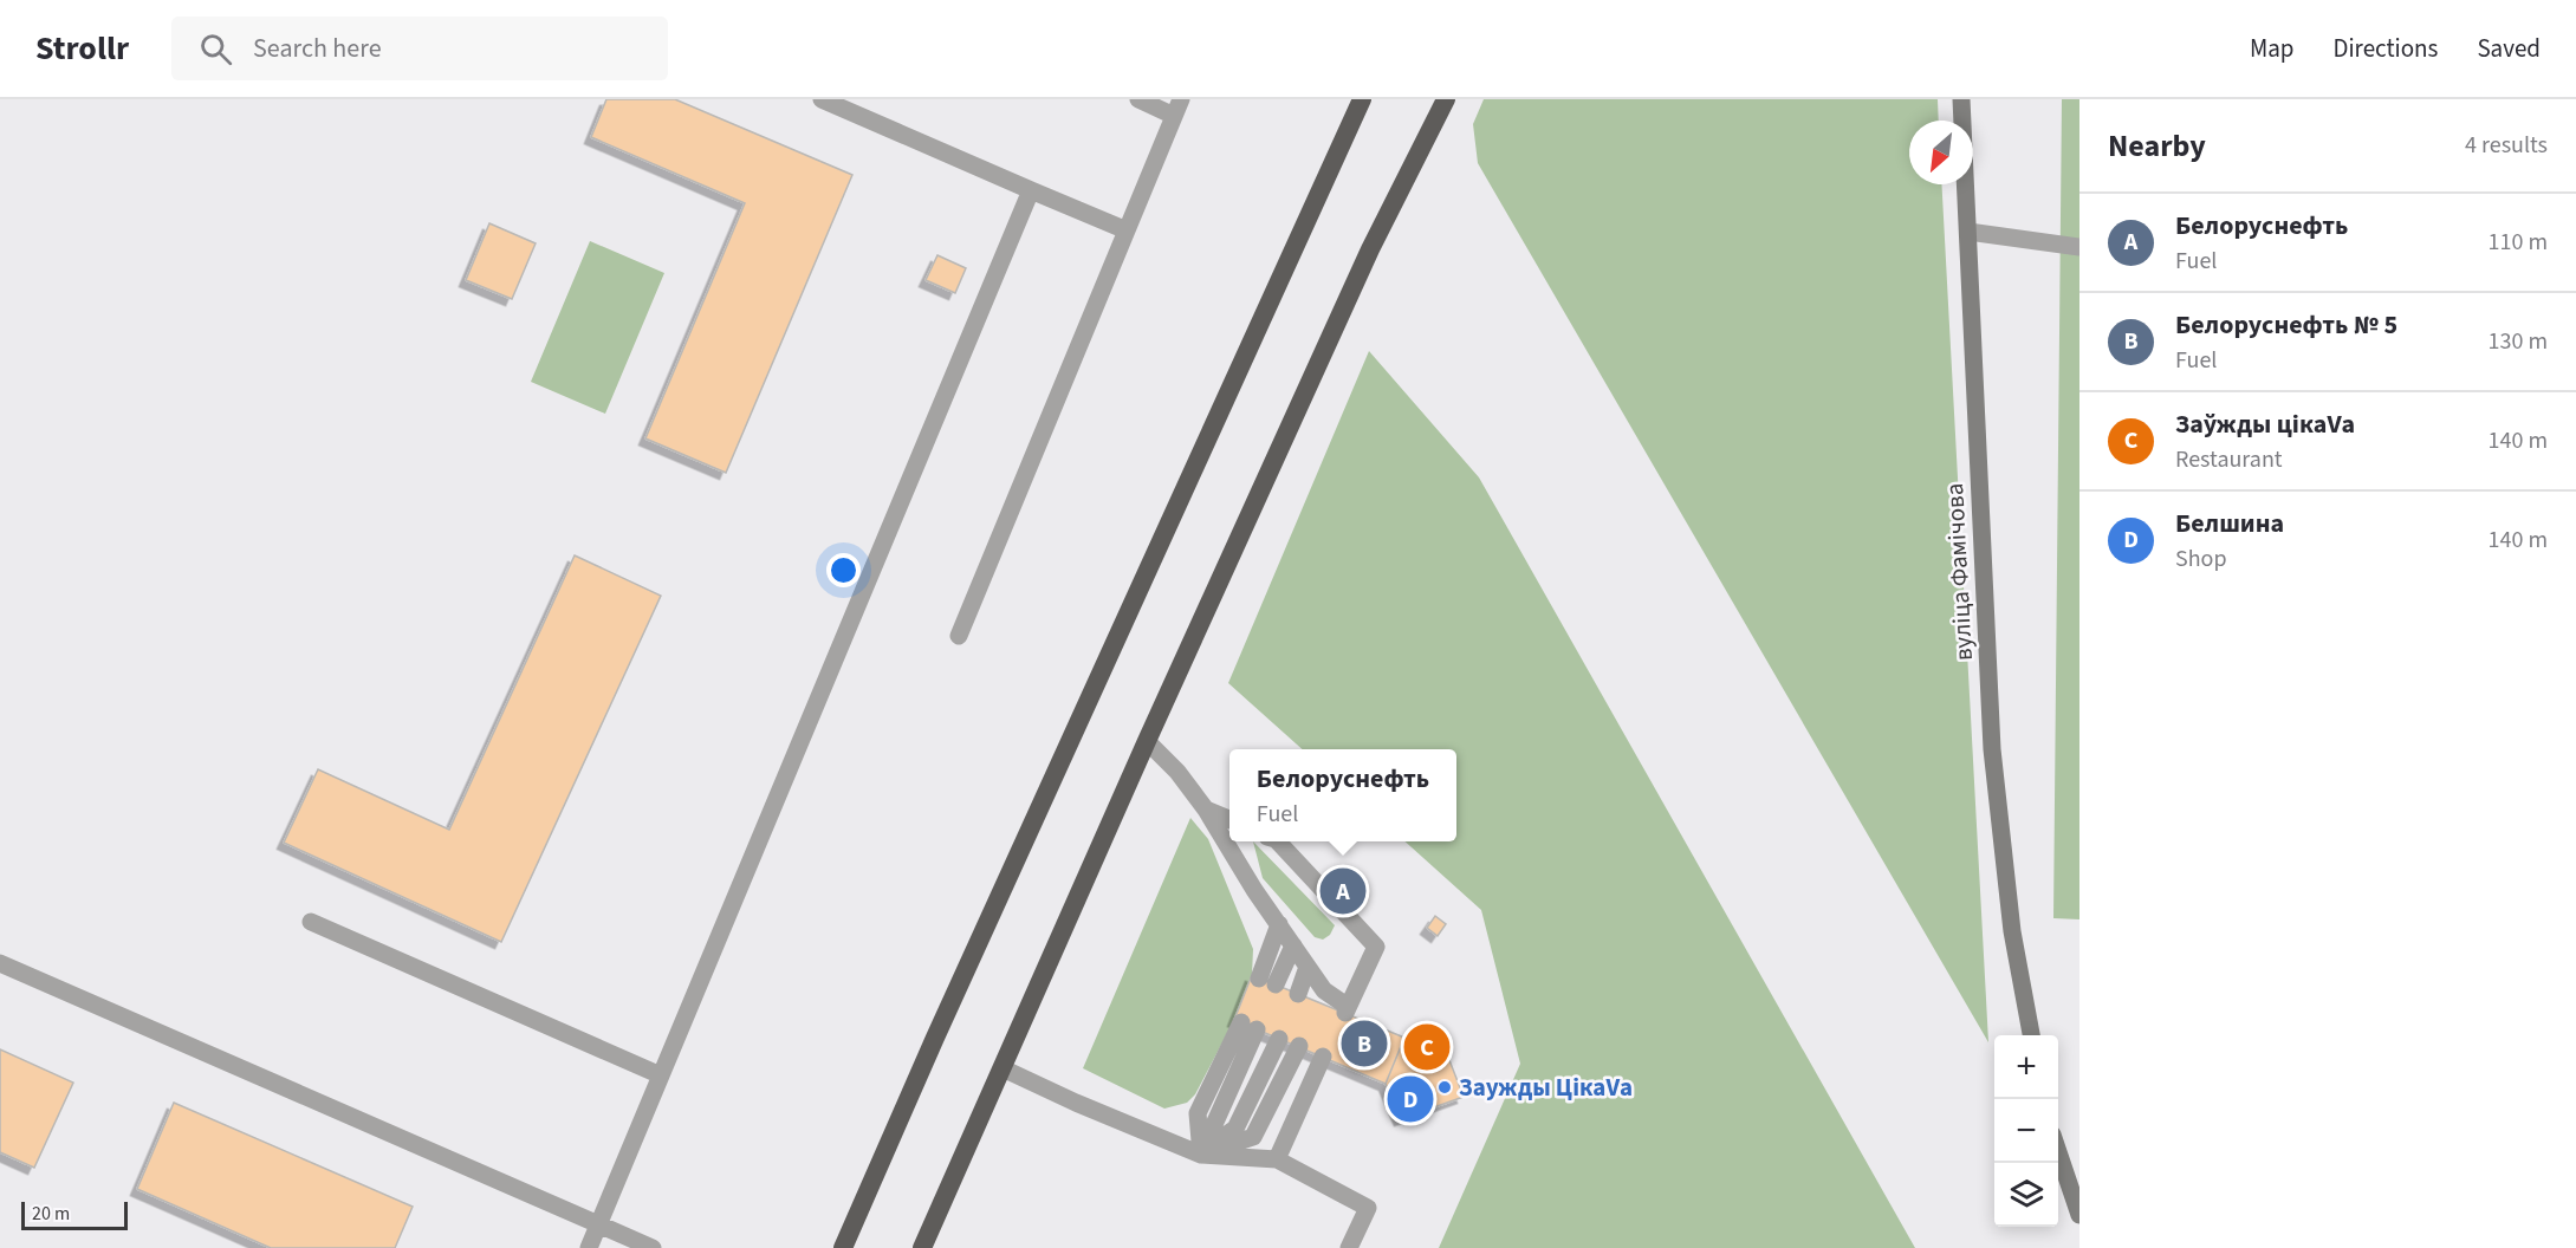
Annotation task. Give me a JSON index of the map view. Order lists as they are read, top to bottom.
{
  "streets": {
    "main road": ["вуліца Фамічова"]
  },
  "places": ["Заужды ЦікаVа"],
  "scale_bar": "20 m",
  "north": "bottom left",
  "page": {
    "header": "Strollr",
    "search": "Search here",
    "nav": ["Map", "Directions", "Saved"],
    "heading": ["Nearby", "4 results"],
    "list": [
      {
        "mark": "A",
        "name": "Белоруснефть",
        "note": "Fuel",
        "value": "110 m"
      },
      {
        "mark": "B",
        "name": "Белоруснефть № 5",
        "note": "Fuel",
        "value": "130 m"
      },
      {
        "mark": "C",
        "name": "Заўжды цікаVа",
        "note": "Restaurant",
        "value": "140 m"
      },
      {
        "mark": "D",
        "name": "Белшина",
        "note": "Shop",
        "value": "140 m"
      }
    ],
    "popup": ["Белоруснефть", "Fuel"],
    "pins": [
      "A",
      "B",
      "C",
      "D"
    ],
    "map_buttons": ["+", "−"],
    "scale": "20 m"
  }
}
